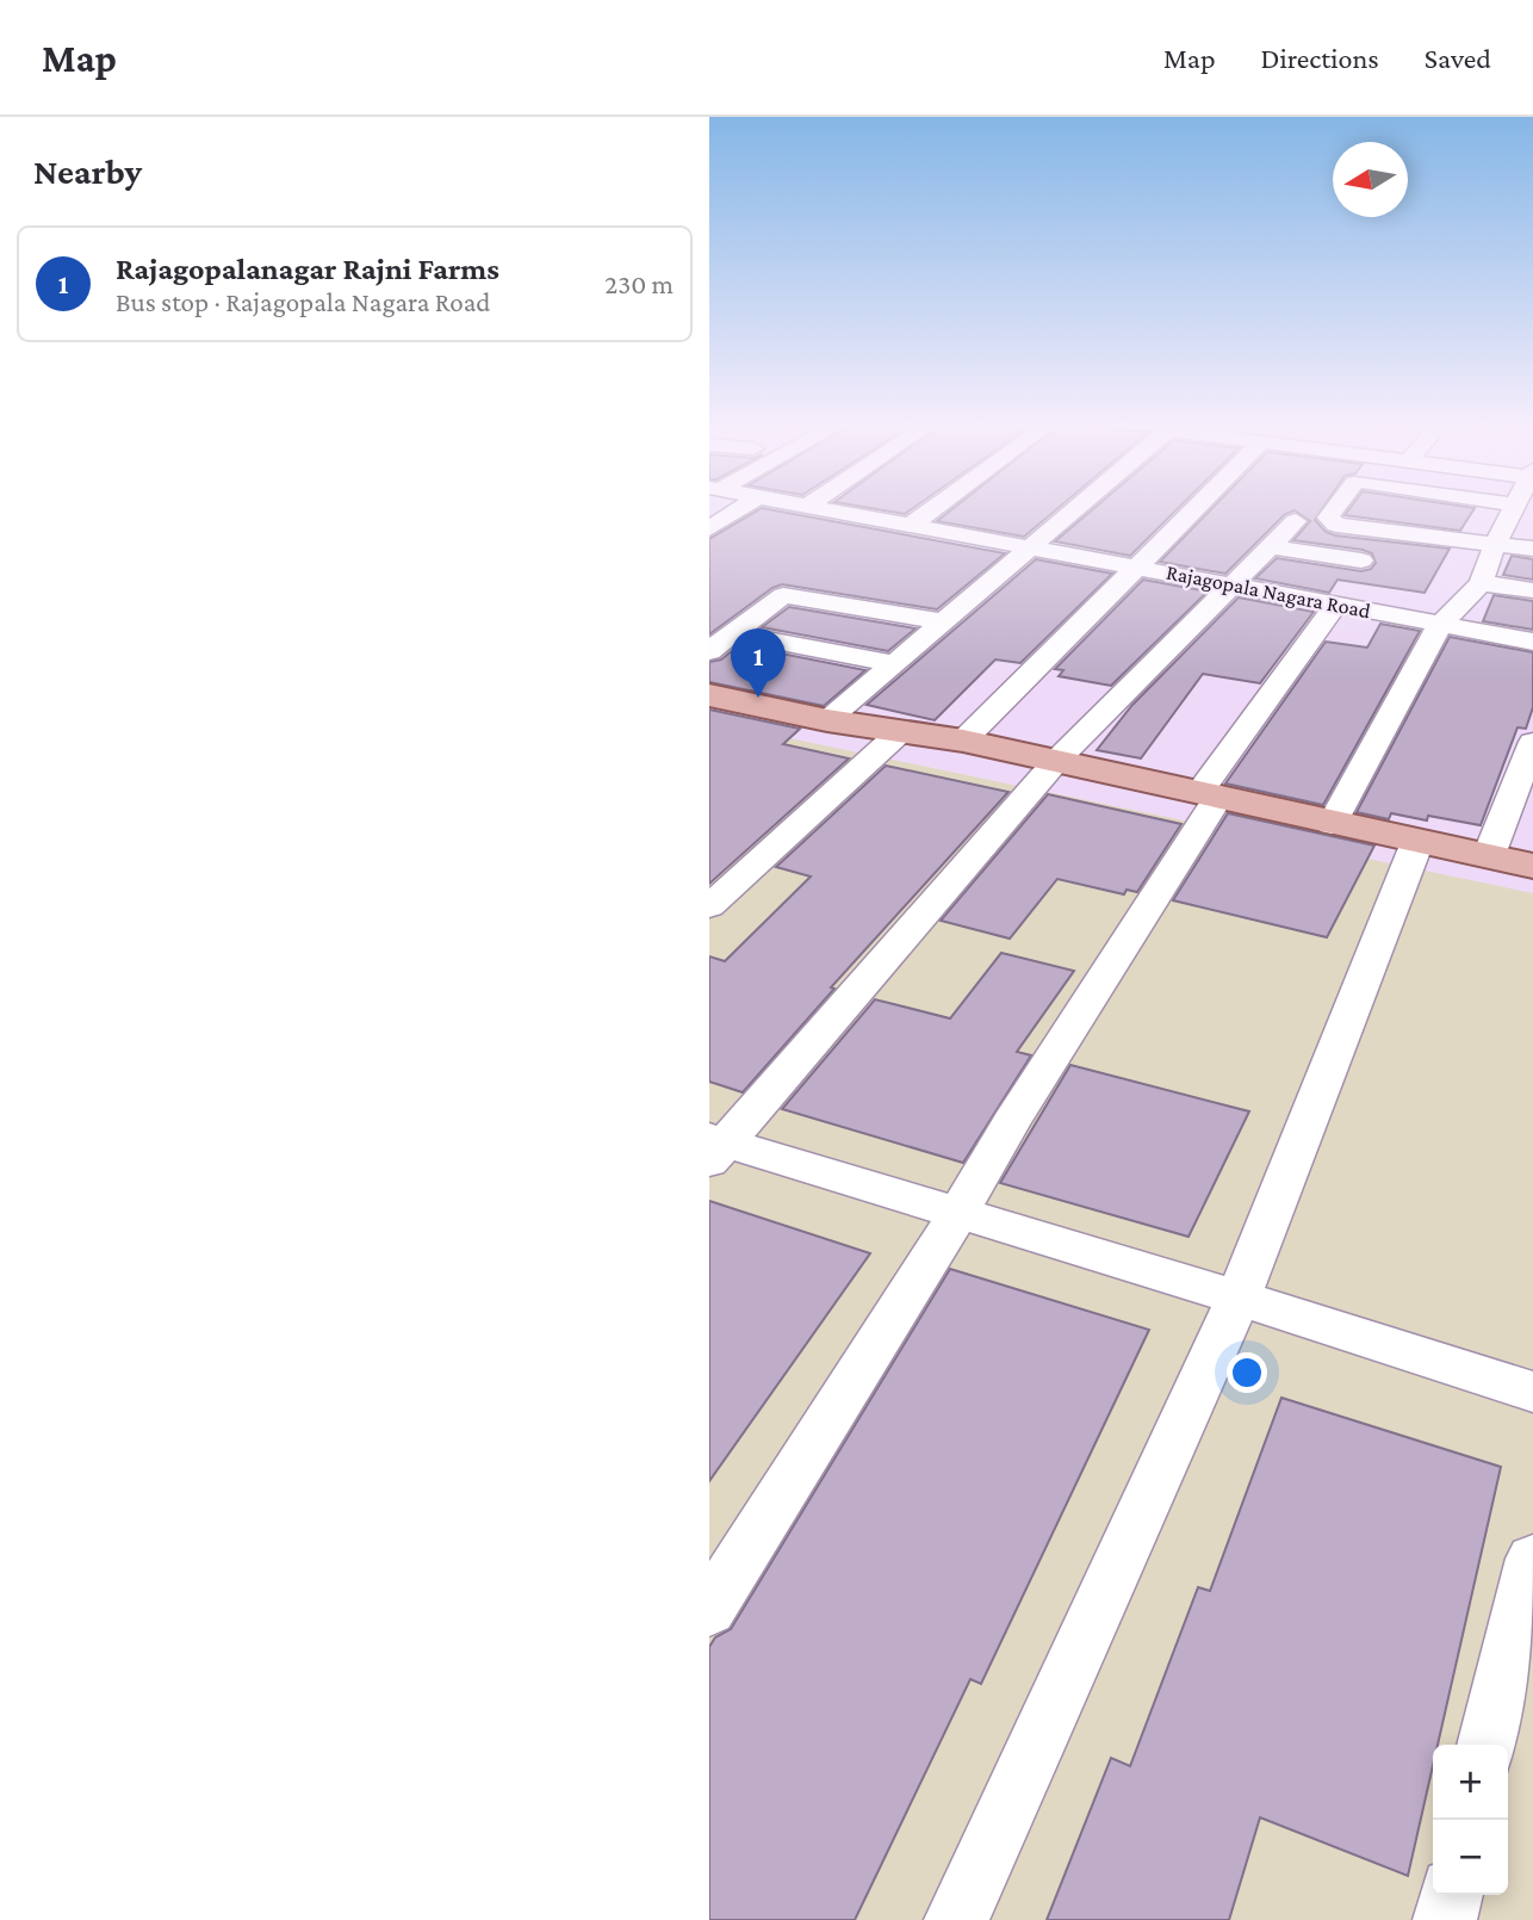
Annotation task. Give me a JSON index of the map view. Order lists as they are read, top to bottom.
{
  "streets": {
    "street": ["Rajagopala Nagara Road"]
  },
  "north": "left",
  "page": {
    "header": "Map",
    "nav": ["Map", "Directions", "Saved"],
    "heading": "Nearby",
    "list": [
      {
        "mark": "1",
        "name": "Rajagopalanagar Rajni Farms",
        "note": "Bus stop · Rajagopala Nagara Road",
        "value": "230 m"
      }
    ],
    "pins": "1",
    "map_buttons": ["+", "−"]
  }
}
